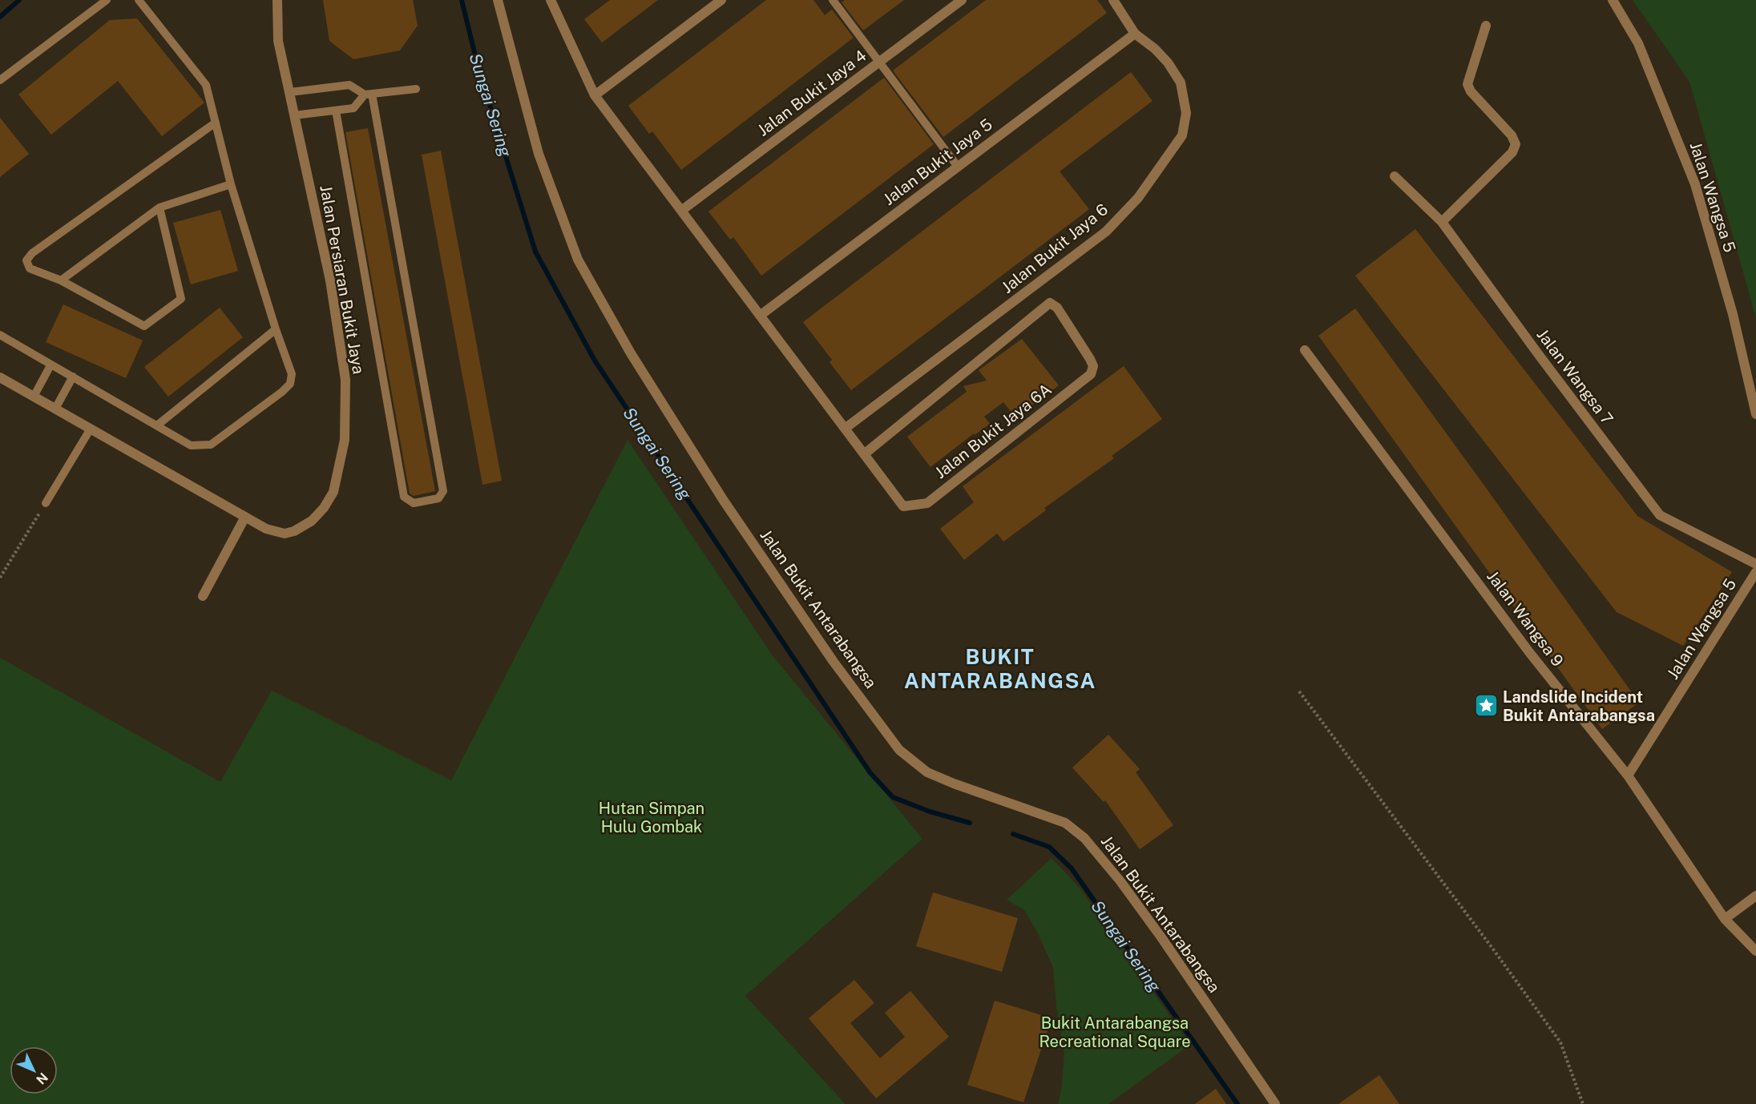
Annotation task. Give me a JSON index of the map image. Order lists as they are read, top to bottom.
{
  "streets": {
    "street": [
      "Jalan Bukit Jaya 4",
      "Jalan Bukit Jaya 5",
      "Jalan Wangsa 5",
      "Jalan Bukit Jaya 6",
      "Jalan Persiaran Bukit Jaya",
      "Jalan Wangsa 7",
      "Jalan Bukit Jaya 6A",
      "Jalan Bukit Antarabangsa",
      "Jalan Wangsa 9"
    ]
  },
  "crossings": [
    ["Jalan Bukit Jaya 5", "Jalan Bukit Jaya 6"],
    ["Jalan Wangsa 5", "Jalan Wangsa 9"]
  ],
  "districts": ["BUKIT ANTARABANGSA"],
  "water": ["Sungai Sering"],
  "parks": ["Hutan Simpan Hulu Gombak", "Bukit Antarabangsa Recreational Square"],
  "places": {
    "place": ["Landslide Incident Bukit Antarabangsa"]
  },
  "north": "bottom right"
}
